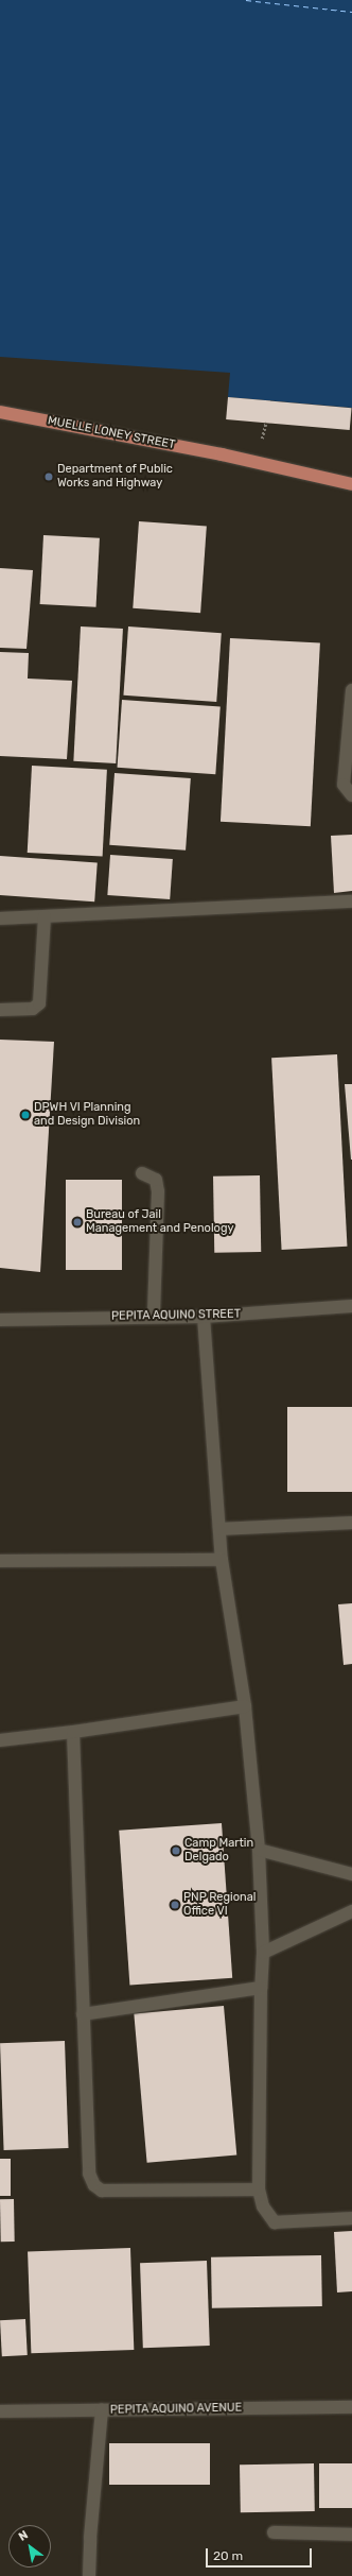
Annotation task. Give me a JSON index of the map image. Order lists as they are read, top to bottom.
{
  "streets": {
    "main road": ["MUELLE LONEY STREET"],
    "street": ["PEPITA AQUINO STREET", "PEPITA AQUINO AVENUE"]
  },
  "places": [
    "Department of Public Works and Highway",
    "DPWH VI Planning and Design Division",
    "Bureau of Jail Management and Penology",
    "Camp Martin Delgado",
    "PNP Regional Office VI"
  ],
  "scale_bar": "20 m",
  "north": "top left"
}
